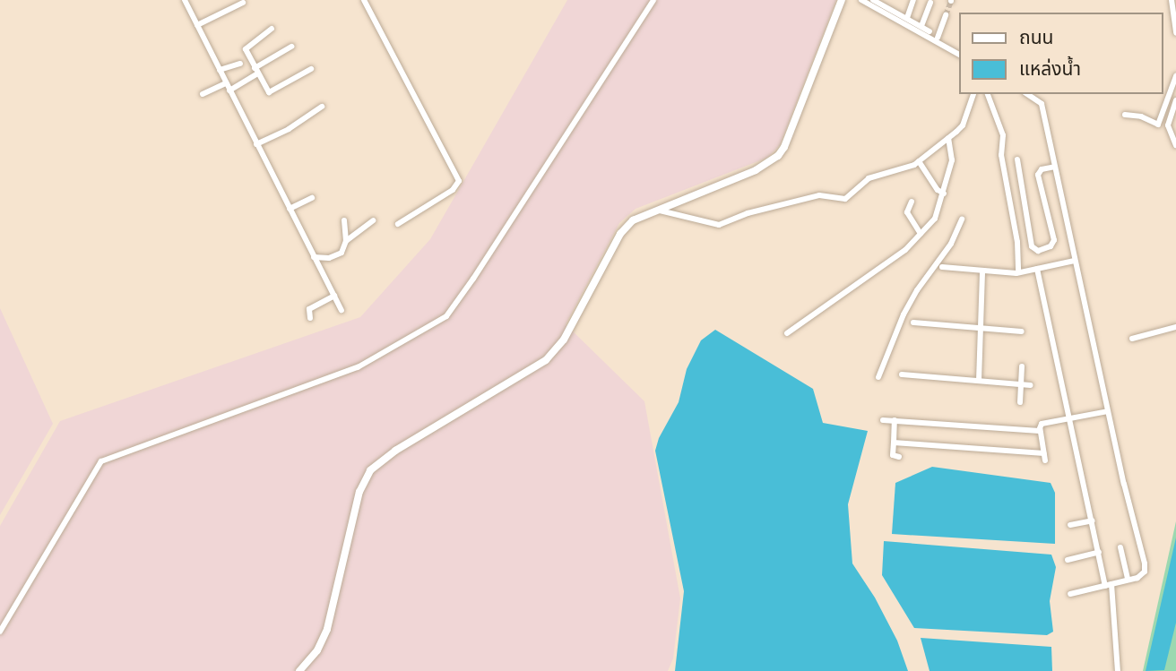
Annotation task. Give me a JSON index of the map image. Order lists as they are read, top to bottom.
{
  "legend": ["ถนน", "แหล่งน้ำ"]
}
